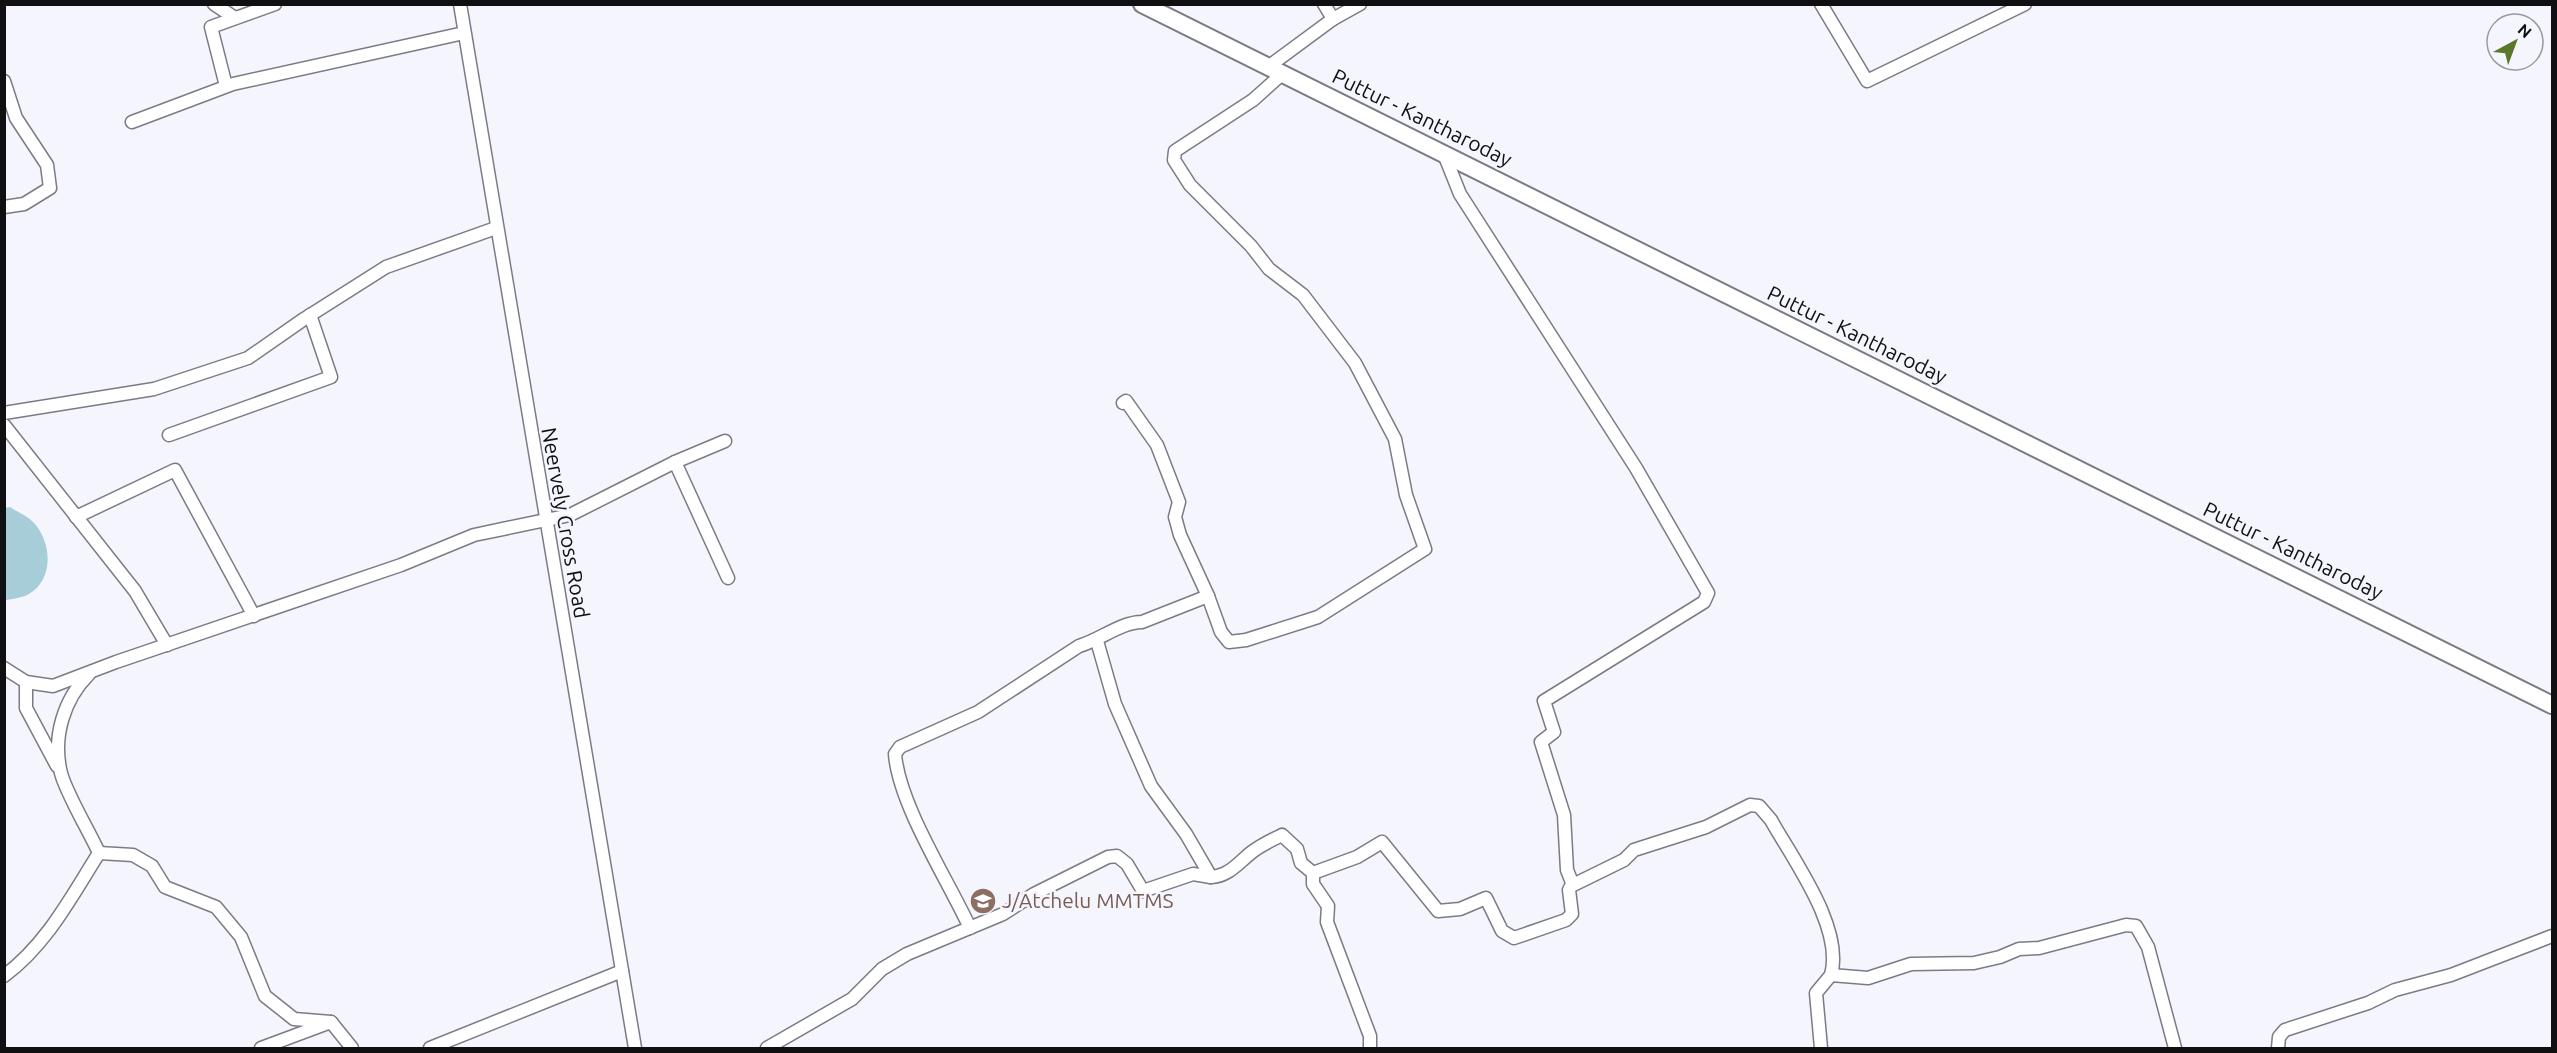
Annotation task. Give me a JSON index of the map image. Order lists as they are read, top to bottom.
{
  "streets": {
    "main road": ["Puttur - Kantharoday"],
    "street": ["Neervely Cross Road"]
  },
  "places": {
    "school or university": ["J/Atchelu MMTMS"]
  },
  "north": "top right"
}
